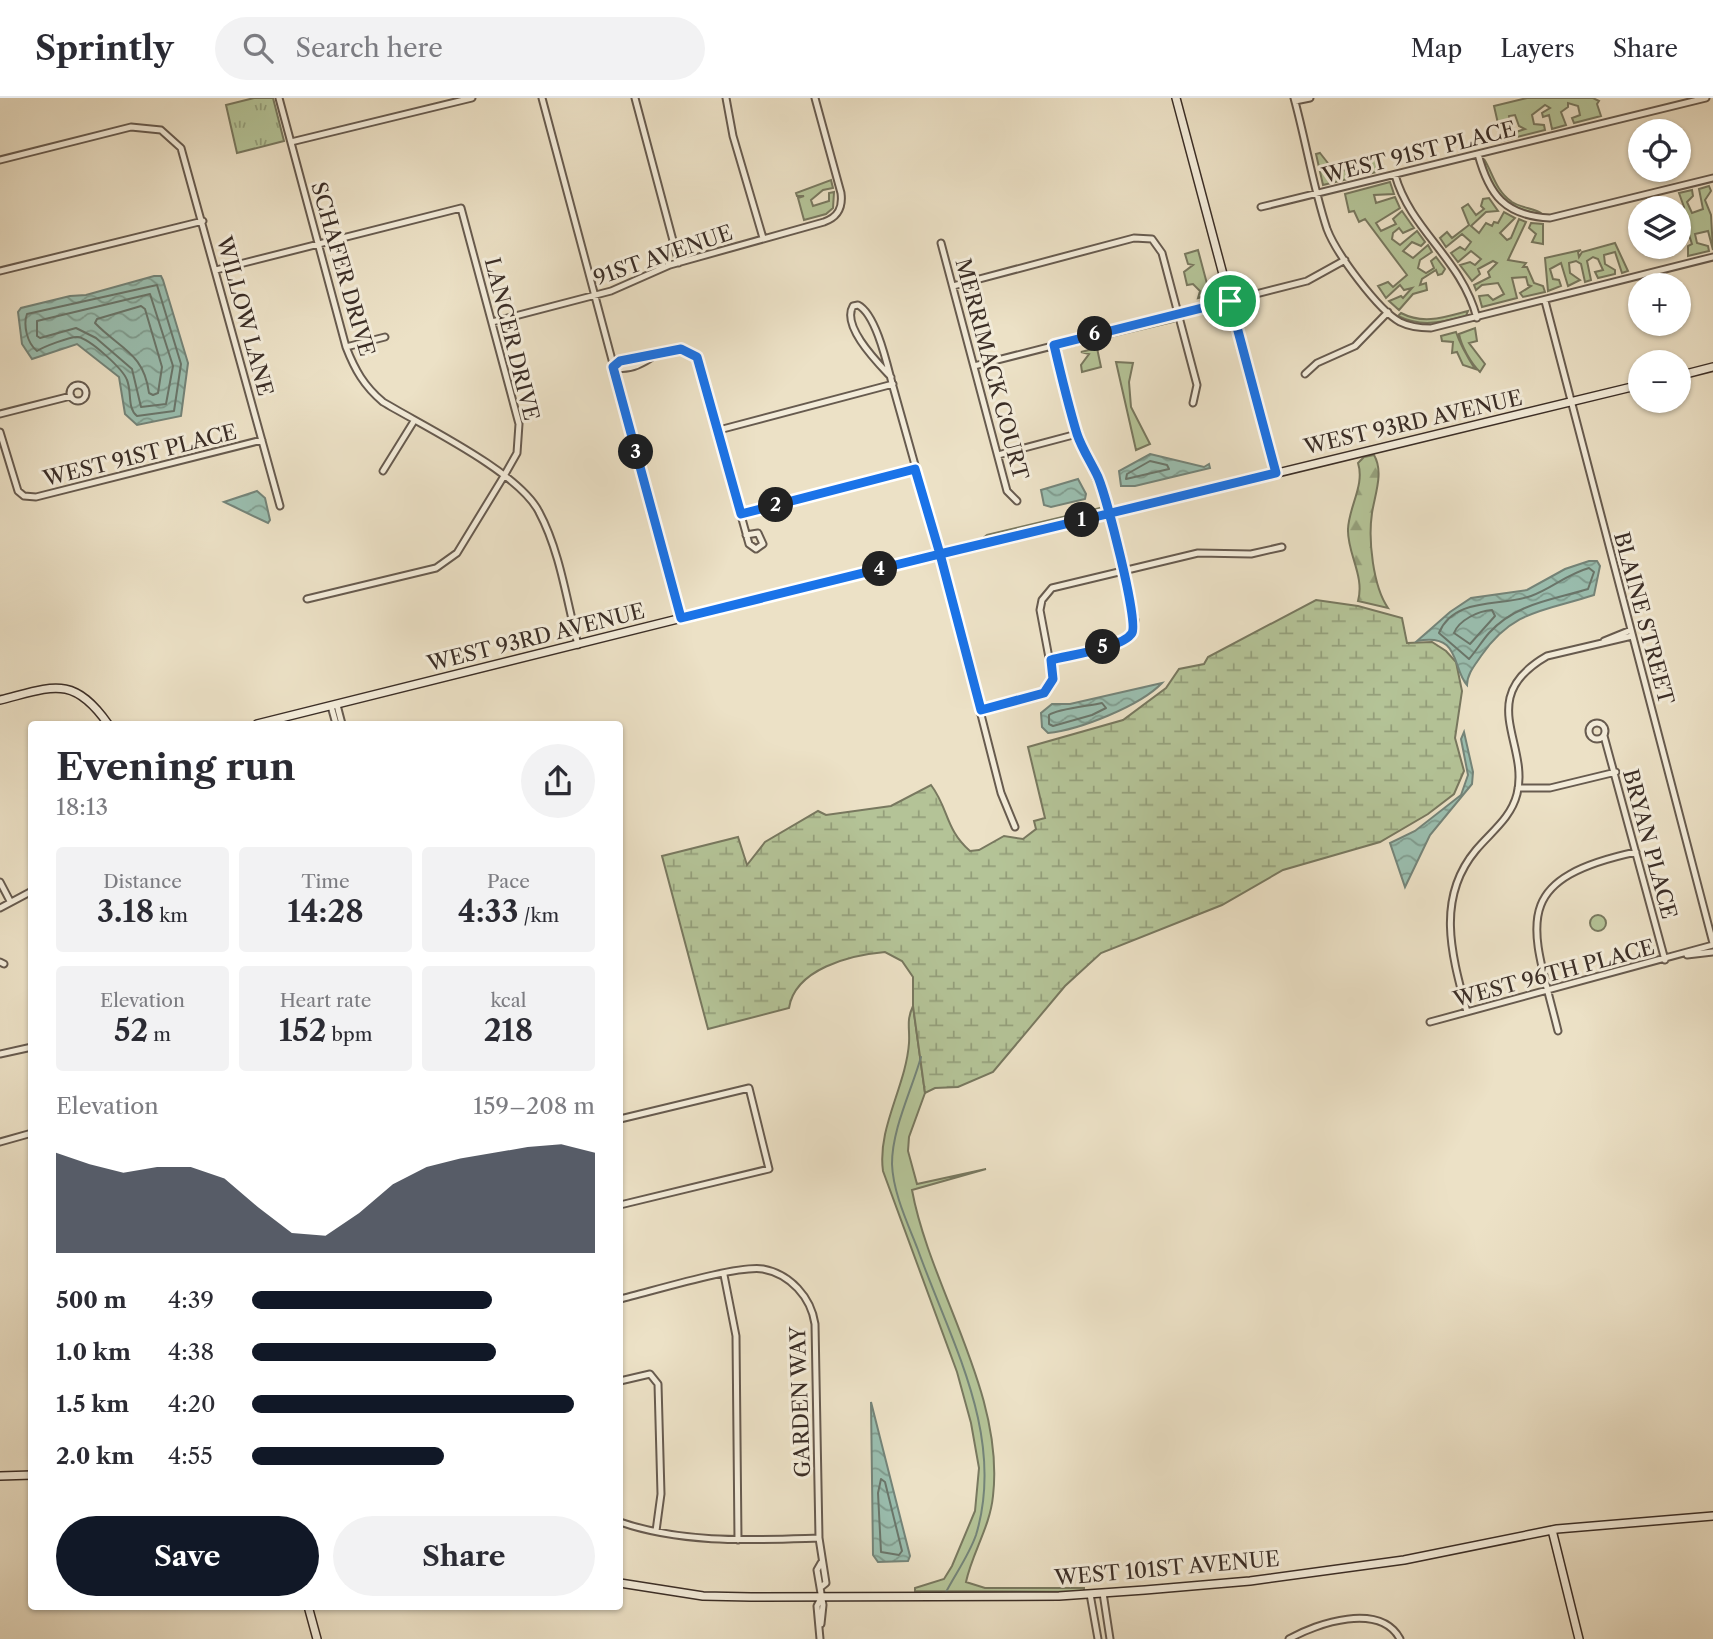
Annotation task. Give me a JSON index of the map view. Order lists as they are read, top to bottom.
{
  "streets": {
    "street": [
      "WEST 91ST PLACE",
      "91ST AVENUE",
      "SCHAFER DRIVE",
      "WILLOW LANE",
      "LANCER DRIVE",
      "MERRIMACK COURT",
      "WEST 93RD AVENUE",
      "BLAINE STREET",
      "BRYAN PLACE",
      "WEST 96TH PLACE",
      "GARDEN WAY",
      "WEST 101ST AVENUE"
    ]
  },
  "crossings": [
    ["WEST 91ST PLACE", "WILLOW LANE"],
    ["91ST AVENUE", "LANCER DRIVE"],
    ["SCHAFER DRIVE", "LANCER DRIVE"],
    ["SCHAFER DRIVE", "WEST 93RD AVENUE"],
    ["WEST 93RD AVENUE", "BLAINE STREET"],
    ["BLAINE STREET", "WEST 96TH PLACE"],
    ["BRYAN PLACE", "WEST 96TH PLACE"],
    ["GARDEN WAY", "WEST 101ST AVENUE"]
  ],
  "page": {
    "header": "Sprintly",
    "search": "Search here",
    "nav": ["Map", "Layers", "Share"],
    "map_buttons": ["+", "−"],
    "pins": [
      "6",
      "3",
      "2",
      "1",
      "4",
      "5"
    ],
    "heading": ["Evening run", "18:13"],
    "stats": [
      ["Distance", "3.18 km"],
      ["Time", "14:28"],
      ["Pace", "4:33 /km"],
      ["Elevation", "52 m"],
      ["Heart rate", "152 bpm"],
      ["kcal", "218"]
    ],
    "chart": ["Elevation", "159–208 m"],
    "list": [
      {
        "name": "500 m",
        "note": "4:39"
      },
      {
        "name": "1.0 km",
        "note": "4:38"
      },
      {
        "name": "1.5 km",
        "note": "4:20"
      },
      {
        "name": "2.0 km",
        "note": "4:55"
      }
    ],
    "buttons": ["Save", "Share"]
  }
}
